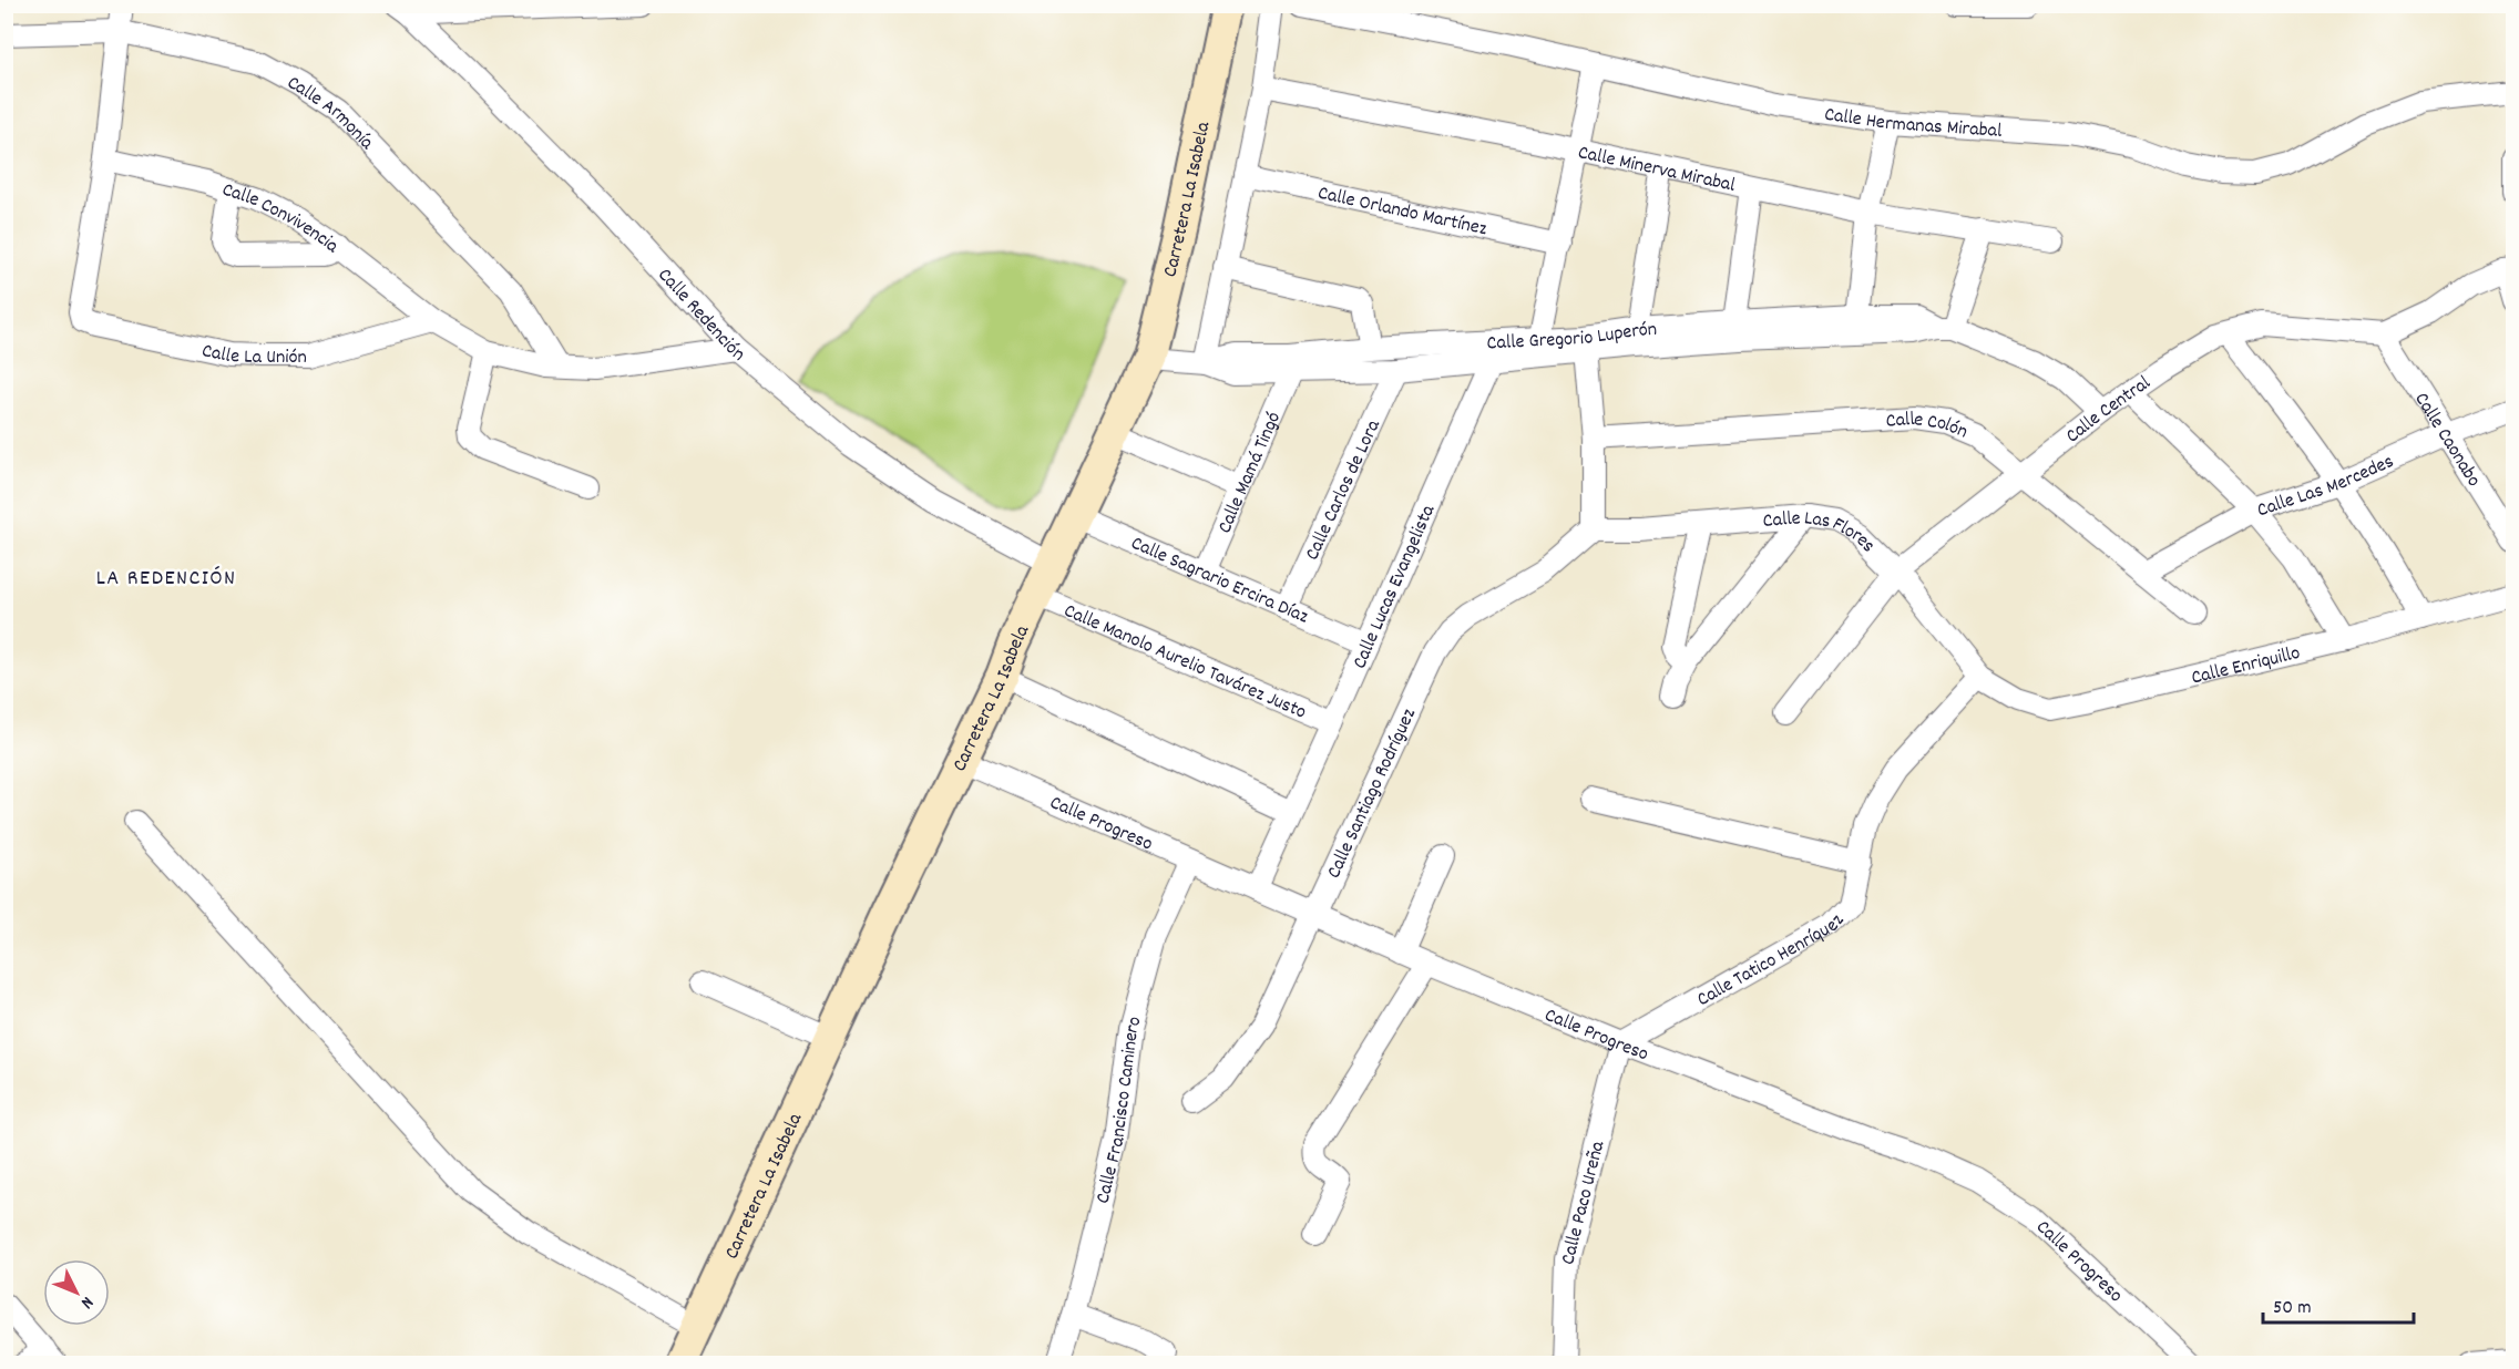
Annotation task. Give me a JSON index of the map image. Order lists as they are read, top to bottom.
{
  "streets": {
    "main road": ["Carretera La Isabela"],
    "street": [
      "Calle Armonía",
      "Calle Hermanas Mirabal",
      "Calle Minerva Mirabal",
      "Calle Orlando Martínez",
      "Calle Convivencia",
      "Calle Redención",
      "Calle Gregorio Luperón",
      "Calle La Unión",
      "Calle Central",
      "Calle Colón",
      "Calle Caonabo",
      "Calle Mamá Tingó",
      "Calle Las Mercedes",
      "Calle Carlos de Lora",
      "Calle Las Flores",
      "Calle Sagrario Ercira Díaz",
      "Calle Lucas Evangelista",
      "Calle Manolo Aurelio Tavárez Justo",
      "Calle Enriquillo",
      "Calle Santiago Rodríguez",
      "Calle Progreso",
      "Calle Tatico Henríquez",
      "Calle Francisco Caminero",
      "Calle Paco Ureña"
    ]
  },
  "crossings": [
    ["Calle Armonía", "Calle La Unión"],
    ["Carretera La Isabela", "Calle Redención"],
    ["Carretera La Isabela", "Calle Gregorio Luperón"],
    ["Carretera La Isabela", "Calle Sagrario Ercira Díaz"],
    ["Carretera La Isabela", "Calle Manolo Aurelio Tavárez Justo"],
    ["Carretera La Isabela", "Calle Progreso"],
    ["Calle Convivencia", "Calle La Unión"],
    ["Calle Gregorio Luperón", "Calle Central"],
    ["Calle Gregorio Luperón", "Calle Mamá Tingó"],
    ["Calle Gregorio Luperón", "Calle Carlos de Lora"],
    ["Calle Gregorio Luperón", "Calle Lucas Evangelista"],
    ["Calle Central", "Calle Colón"],
    ["Calle Central", "Calle Caonabo"],
    ["Calle Central", "Calle Las Flores"],
    ["Calle Colón", "Calle Las Mercedes"],
    ["Calle Caonabo", "Calle Las Mercedes"],
    ["Calle Mamá Tingó", "Calle Sagrario Ercira Díaz"],
    ["Calle Carlos de Lora", "Calle Sagrario Ercira Díaz"],
    ["Calle Las Flores", "Calle Enriquillo"],
    ["Calle Las Flores", "Calle Santiago Rodríguez"],
    ["Calle Las Flores", "Calle Tatico Henríquez"],
    ["Calle Sagrario Ercira Díaz", "Calle Lucas Evangelista"],
    ["Calle Lucas Evangelista", "Calle Manolo Aurelio Tavárez Justo"],
    ["Calle Lucas Evangelista", "Calle Progreso"],
    ["Calle Enriquillo", "Calle Tatico Henríquez"],
    ["Calle Santiago Rodríguez", "Calle Progreso"],
    ["Calle Progreso", "Calle Tatico Henríquez"],
    ["Calle Progreso", "Calle Francisco Caminero"],
    ["Calle Progreso", "Calle Paco Ureña"],
    ["Calle Tatico Henríquez", "Calle Paco Ureña"]
  ],
  "districts": ["LA REDENCIÓN"],
  "scale_bar": "50 m",
  "north": "bottom right"
}
